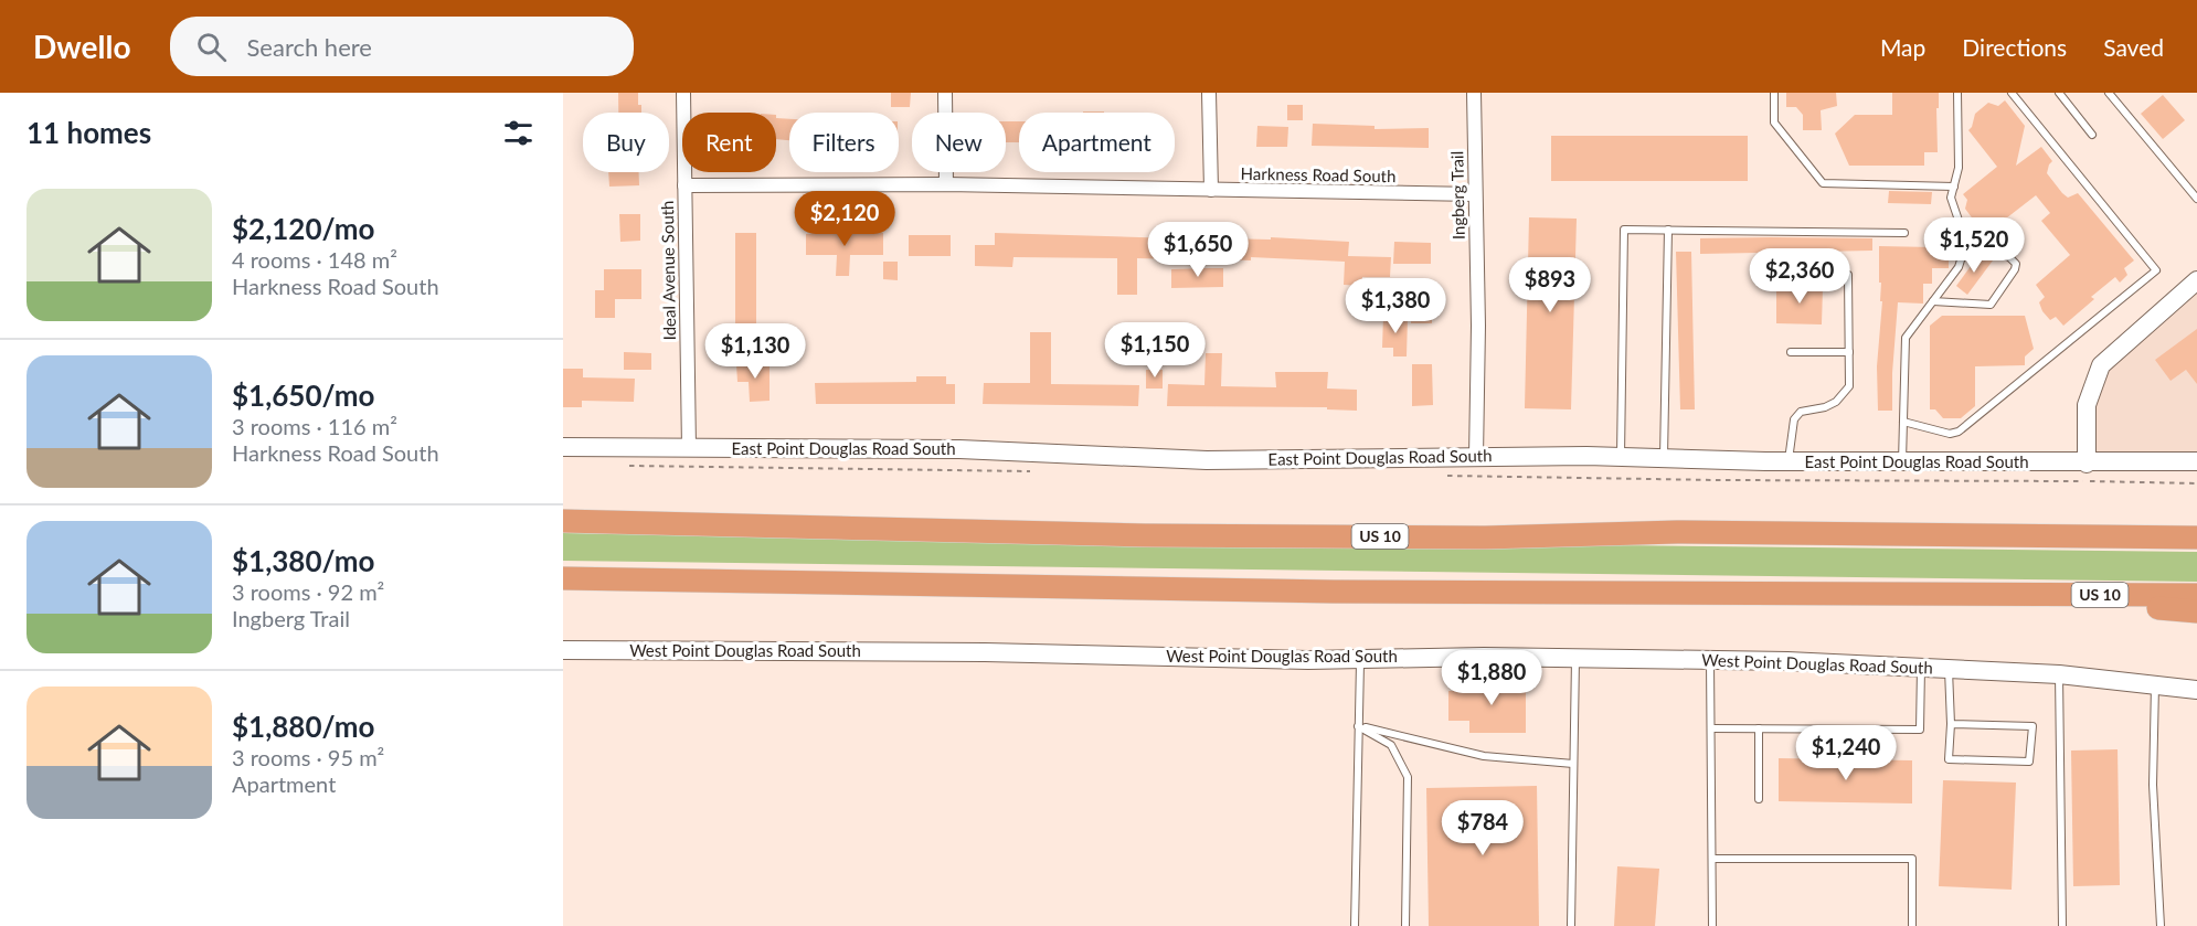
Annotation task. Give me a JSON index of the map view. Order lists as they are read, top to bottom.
{
  "streets": {
    "highway": ["US 10"],
    "street": [
      "Harkness Road South",
      "Ingberg Trail",
      "Ideal Avenue South",
      "East Point Douglas Road South",
      "West Point Douglas Road South"
    ]
  },
  "crossings": [
    ["Harkness Road South", "Ingberg Trail"],
    ["Harkness Road South", "Ideal Avenue South"],
    ["Ingberg Trail", "East Point Douglas Road South"],
    ["Ideal Avenue South", "East Point Douglas Road South"]
  ],
  "page": {
    "header": "Dwello",
    "search": "Search here",
    "nav": ["Map", "Directions", "Saved"],
    "heading": "11 homes",
    "chip": [
      "Buy",
      "Rent",
      "Filters",
      "New",
      "Apartment"
    ],
    "list": [
      {
        "name": "$2,120/mo",
        "note": "4 rooms · 148 m² · Harkness Road South"
      },
      {
        "name": "$1,650/mo",
        "note": "3 rooms · 116 m² · Harkness Road South"
      },
      {
        "name": "$1,380/mo",
        "note": "3 rooms · 92 m² · Ingberg Trail"
      },
      {
        "name": "$1,880/mo",
        "note": "3 rooms · 95 m² · Apartment"
      }
    ],
    "price": [
      "$2,120",
      "$1,520",
      "$1,650",
      "$2,360",
      "$893",
      "$1,380",
      "$1,150",
      "$1,130",
      "$1,880",
      "$1,240",
      "$784"
    ]
  }
}
